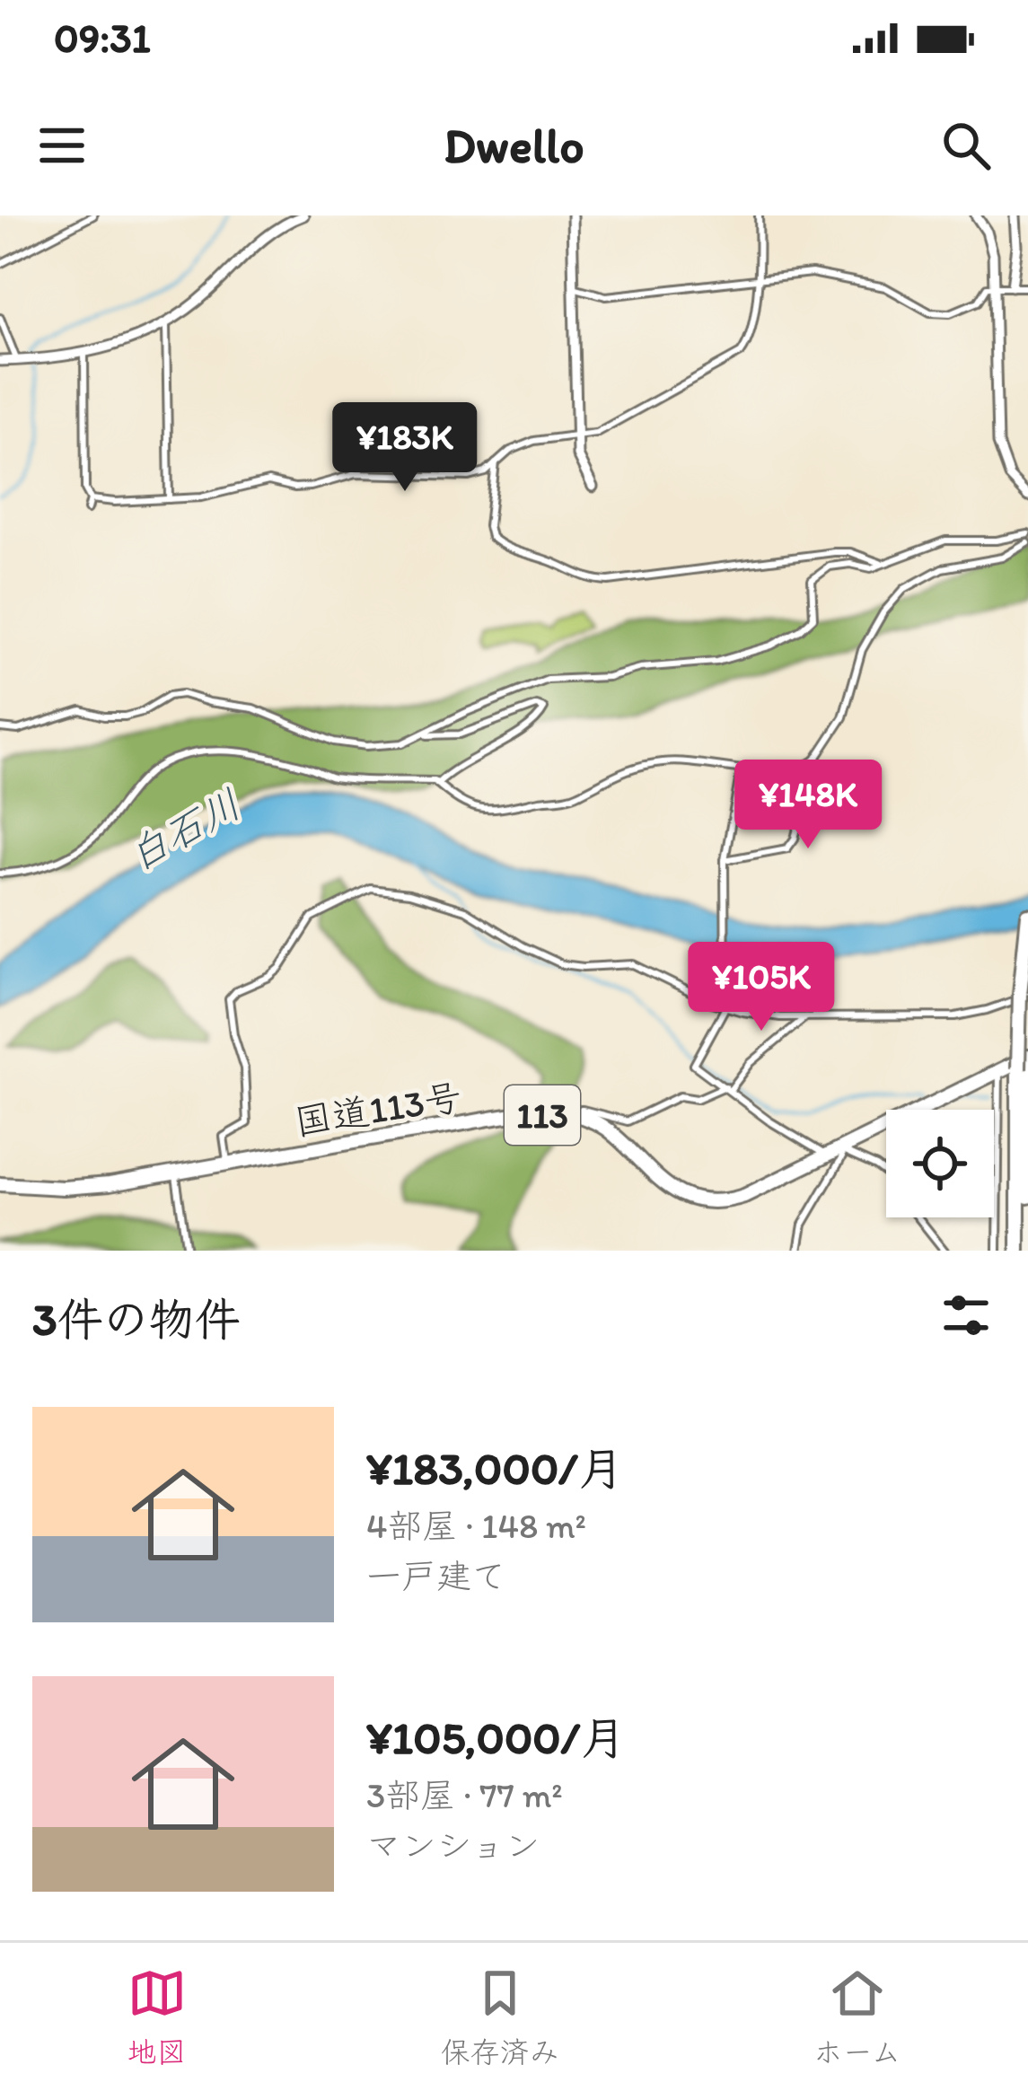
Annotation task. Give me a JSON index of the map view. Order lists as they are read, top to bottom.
{
  "streets": {
    "highway": ["国道113号", "113"]
  },
  "crossings": [
    ["国道113号", "113"]
  ],
  "water": ["白石川"],
  "page": {
    "status": "09:31",
    "header": "Dwello",
    "price": ["¥183K", "¥148K", "¥105K"],
    "heading": "3件の物件",
    "list": [
      {
        "name": "¥183,000/月",
        "note": "4部屋 · 148 m² · 一戸建て"
      },
      {
        "name": "¥105,000/月",
        "note": "3部屋 · 77 m² · マンション"
      }
    ],
    "tabs": ["地図", "保存済み", "ホーム"]
  }
}
